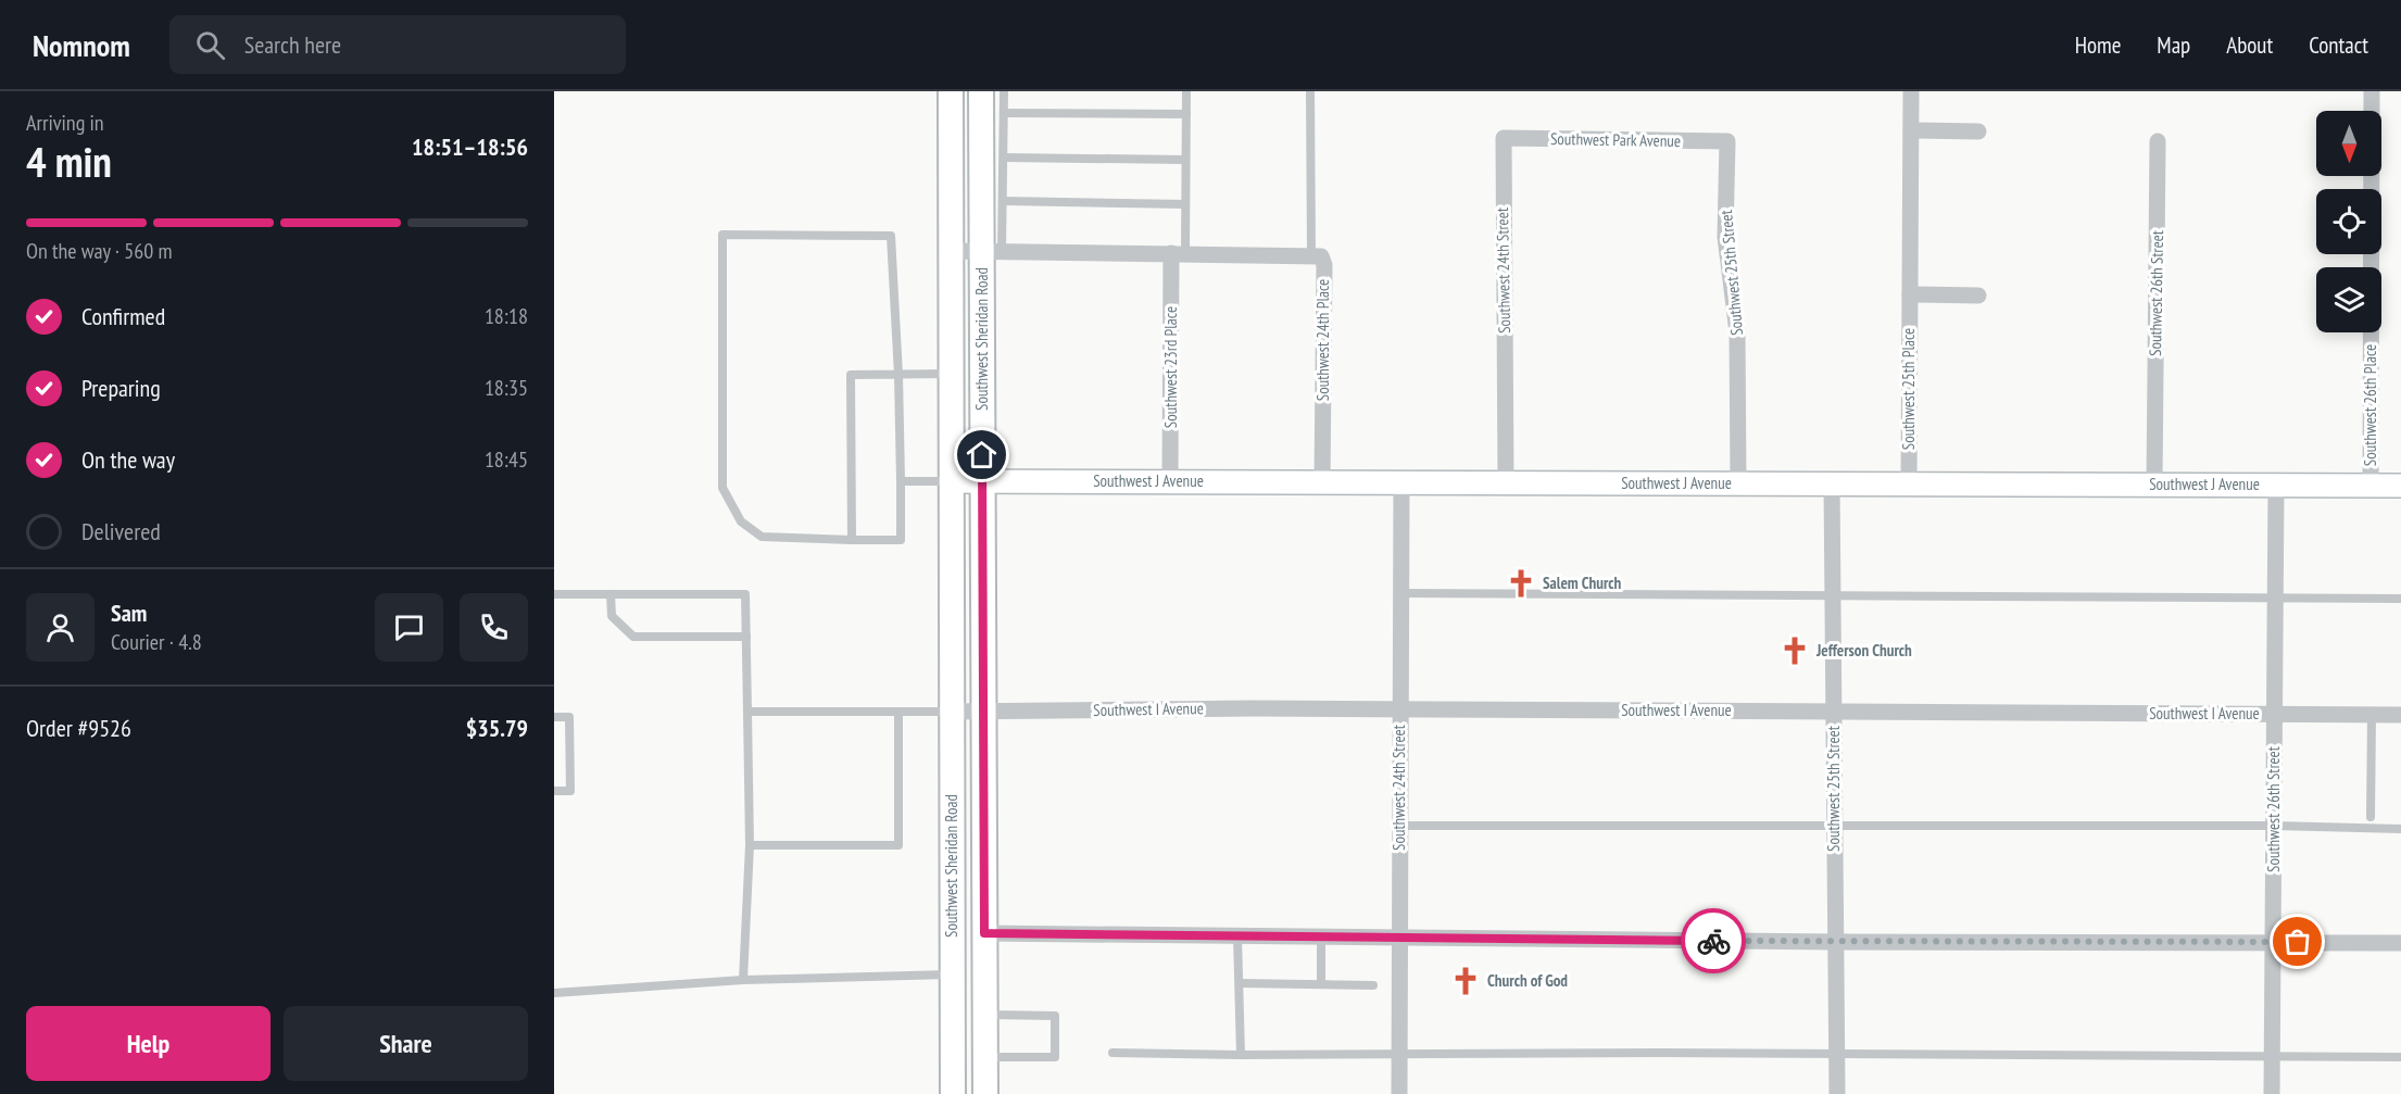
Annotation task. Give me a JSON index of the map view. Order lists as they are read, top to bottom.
{
  "streets": {
    "main road": ["Southwest Sheridan Road"],
    "street": [
      "Southwest Park Avenue",
      "Southwest 24th Street",
      "Southwest 25th Street",
      "Southwest 26th Street",
      "Southwest 24th Place",
      "Southwest 23rd Place",
      "Southwest 25th Place",
      "Southwest 26th Place",
      "Southwest J Avenue",
      "Southwest I Avenue"
    ]
  },
  "crossings": [
    ["Southwest Park Avenue", "Southwest 24th Street"],
    ["Southwest Park Avenue", "Southwest 25th Street"],
    ["Southwest 24th Street", "Southwest J Avenue"],
    ["Southwest 24th Street", "Southwest I Avenue"],
    ["Southwest 25th Street", "Southwest J Avenue"],
    ["Southwest 25th Street", "Southwest I Avenue"],
    ["Southwest 26th Street", "Southwest J Avenue"],
    ["Southwest 26th Street", "Southwest I Avenue"],
    ["Southwest Sheridan Road", "Southwest J Avenue"],
    ["Southwest Sheridan Road", "Southwest I Avenue"],
    ["Southwest 24th Place", "Southwest J Avenue"],
    ["Southwest 23rd Place", "Southwest J Avenue"],
    ["Southwest 25th Place", "Southwest J Avenue"],
    ["Southwest 26th Place", "Southwest J Avenue"]
  ],
  "places": {
    "church": ["Salem Church", "Jefferson Church", "Church of God"]
  },
  "north": "bottom",
  "page": {
    "header": "Nomnom",
    "search": "Search here",
    "nav": [
      "Home",
      "Map",
      "About",
      "Contact"
    ],
    "heading": ["4 min", "Arriving in", "18:51–18:56"],
    "panel": [
      "Sam",
      "Courier · 4.8",
      "Order #9526",
      "$35.79"
    ],
    "bar": "On the way · 560 m",
    "list": [
      ["Confirmed", "18:18"],
      ["Preparing", "18:35"],
      ["On the way", "18:45"],
      "Delivered"
    ],
    "buttons": ["Help", "Share"]
  }
}
